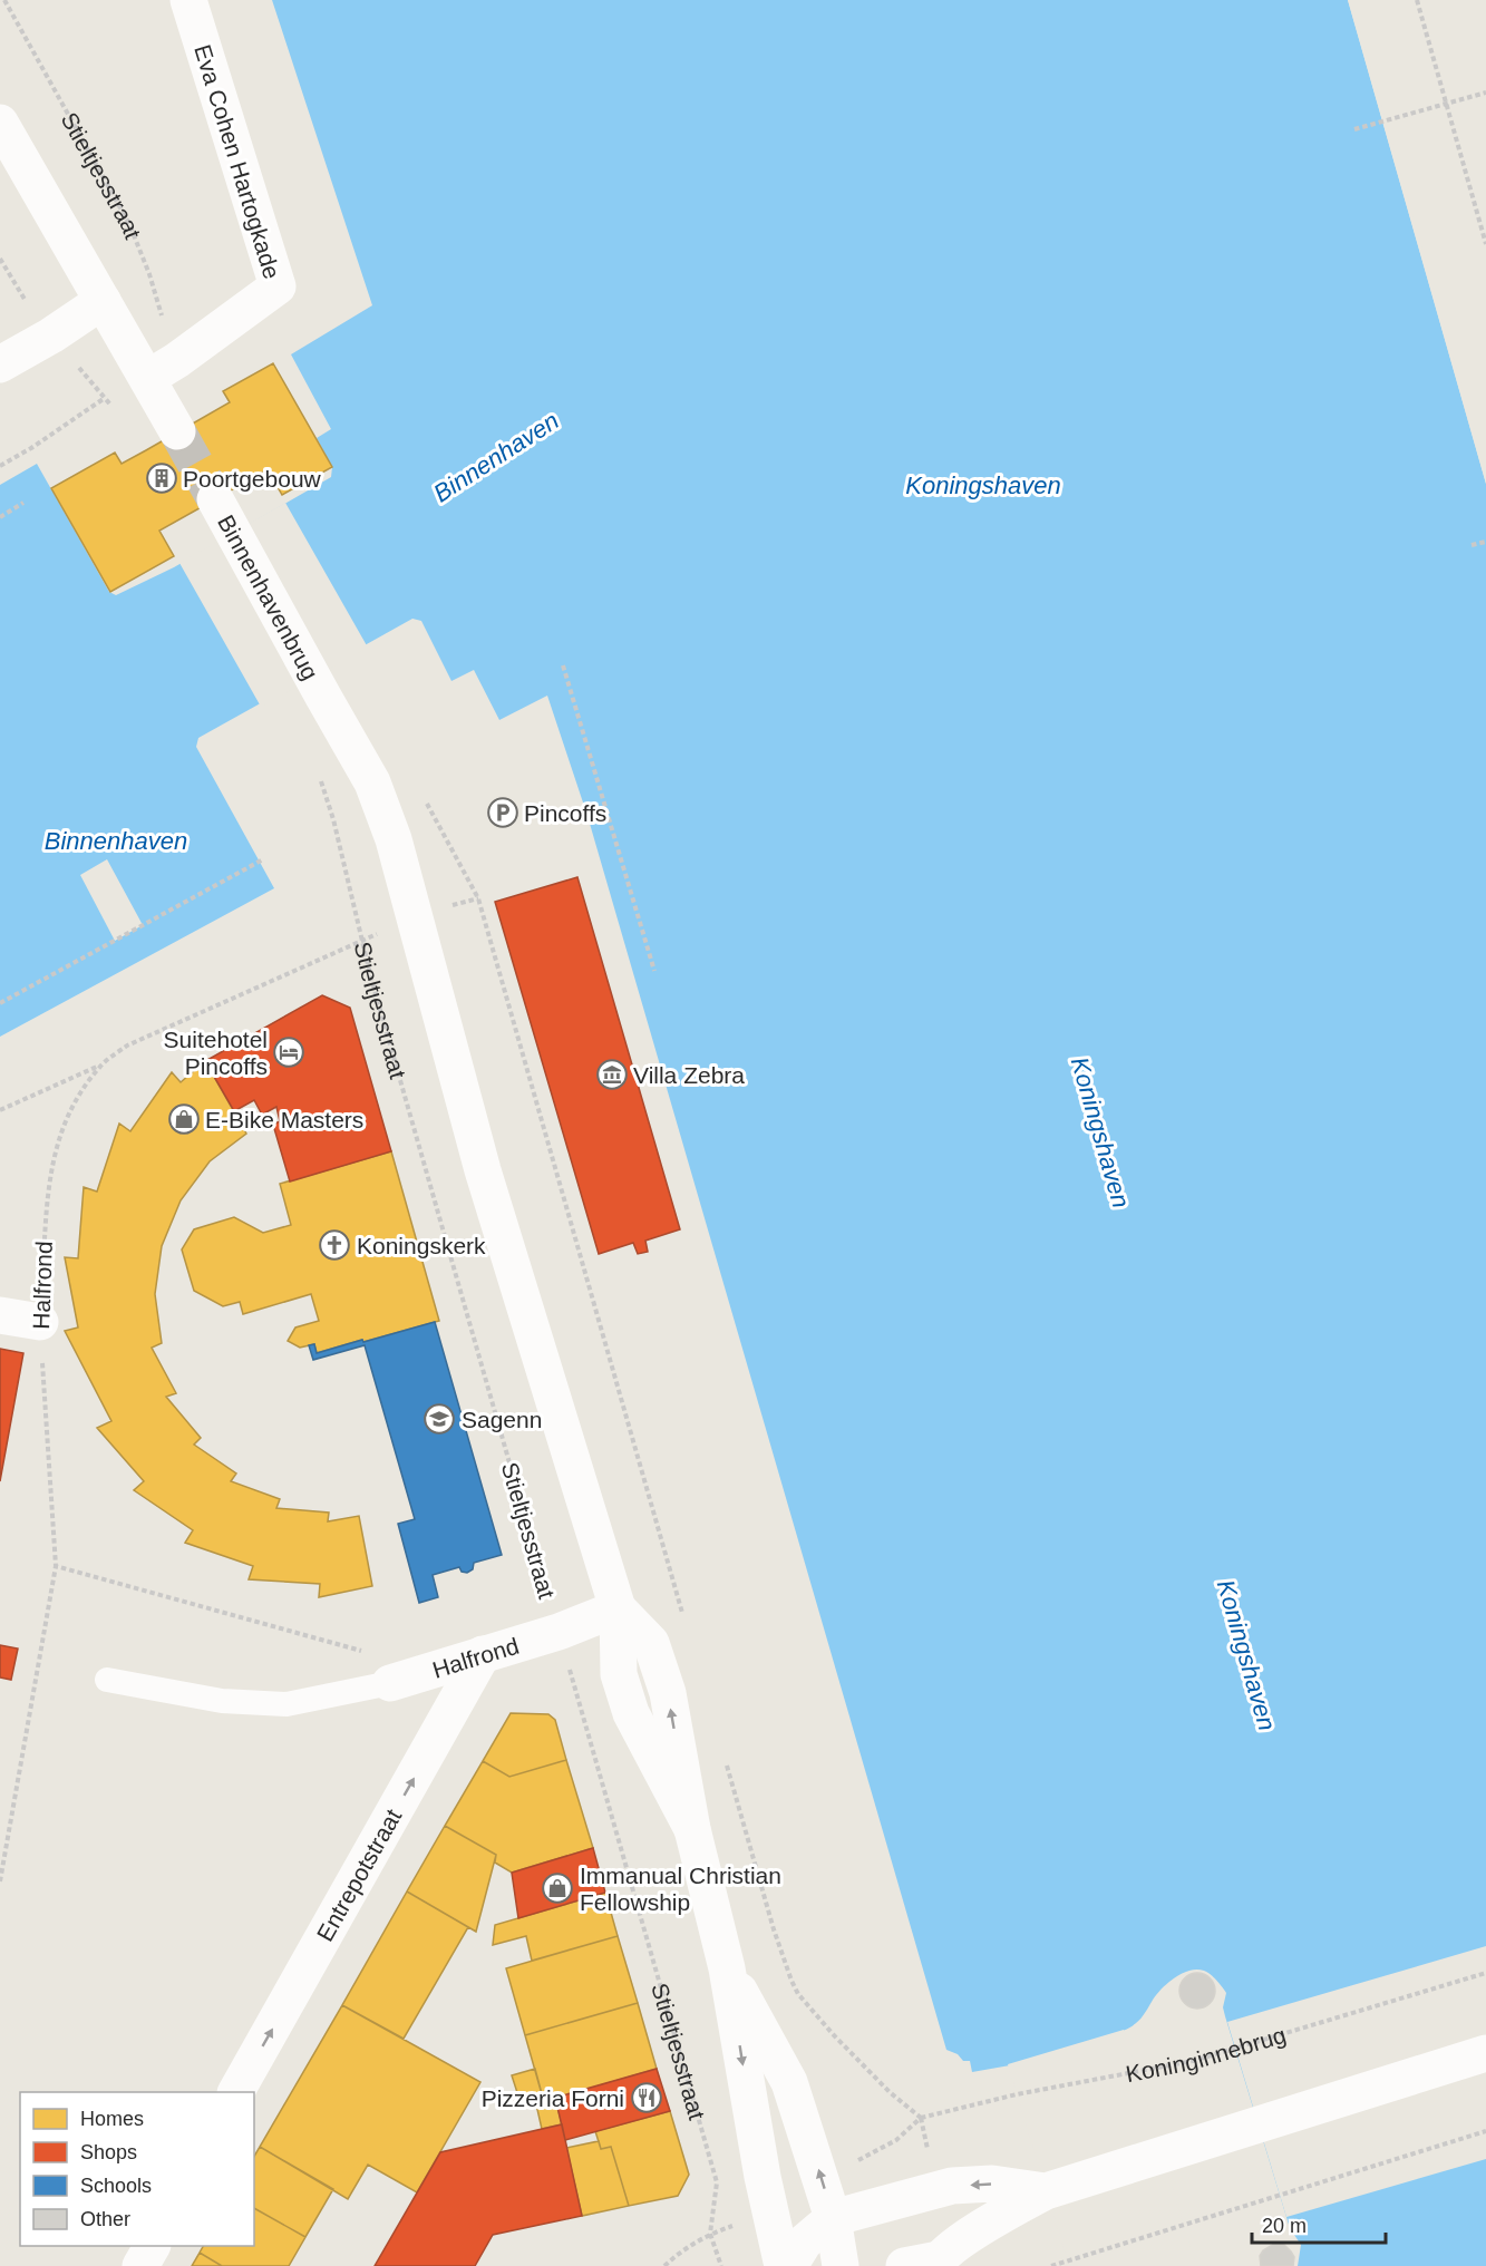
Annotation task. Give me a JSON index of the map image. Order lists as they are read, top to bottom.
{
  "streets": {
    "street": [
      "Eva Cohen Hartogkade",
      "Binnenhavenbrug",
      "Halfrond",
      "Entrepotstraat"
    ],
    "path": ["Stieltjesstraat", "Koninginnebrug"]
  },
  "crossings": [
    ["Eva Cohen Hartogkade", "Stieltjesstraat"],
    ["Stieltjesstraat", "Halfrond"],
    ["Binnenhavenbrug", "Halfrond"],
    ["Halfrond", "Entrepotstraat"]
  ],
  "one_way": ["Entrepotstraat"],
  "water": ["Binnenhaven", "Koningshaven"],
  "places": {
    "building": ["Poortgebouw"],
    "parking": ["Pincoffs"],
    "hotel": ["Suitehotel Pincoffs"],
    "museum": ["Villa Zebra"],
    "shop": ["E-Bike Masters", "Immanual Christian Fellowship"],
    "church": ["Koningskerk"],
    "school or university": ["Sagenn"],
    "restaurant": ["Pizzeria Forni"]
  },
  "legend": [
    "Homes",
    "Shops",
    "Schools",
    "Other"
  ],
  "scale_bar": "20 m"
}
